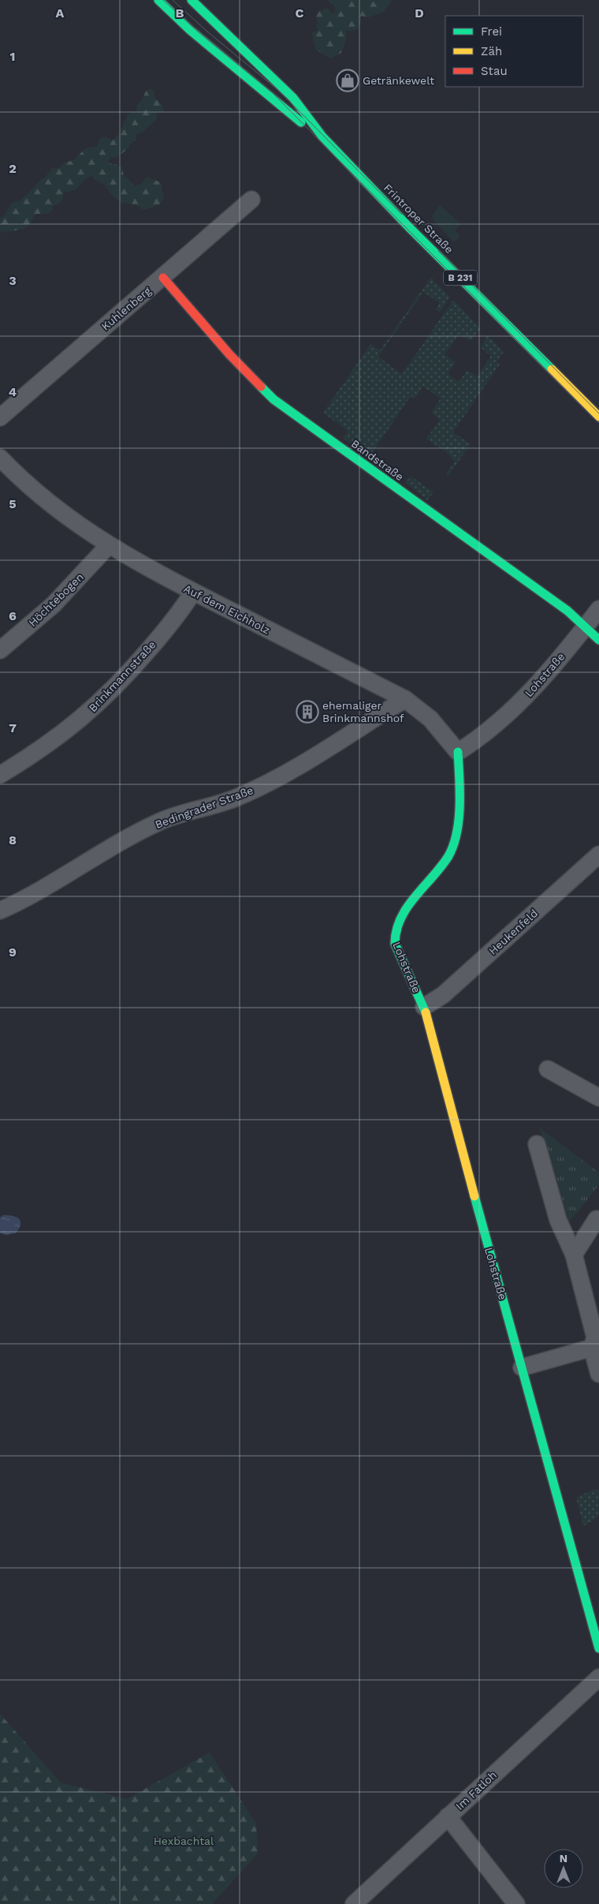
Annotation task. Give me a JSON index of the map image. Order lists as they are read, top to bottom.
{
  "streets": {
    "street": [
      "Frintroper Straße",
      "B 231",
      "Kuhlenberg",
      "Bandstraße",
      "Höchtebogen",
      "Auf dem Eichholz",
      "Lohstraße",
      "Brinkmannstraße",
      "Bedingrader Straße",
      "Heukenfeld",
      "Im Fatloh"
    ]
  },
  "crossings": [
    ["Kuhlenberg", "Bandstraße"],
    ["Bandstraße", "Lohstraße"],
    ["Höchtebogen", "Auf dem Eichholz"],
    ["Auf dem Eichholz", "Lohstraße"],
    ["Auf dem Eichholz", "Brinkmannstraße"],
    ["Auf dem Eichholz", "Bedingrader Straße"],
    ["Lohstraße", "Heukenfeld"]
  ],
  "parks": ["Hexbachtal"],
  "places": {
    "shop": ["Getränkewelt"],
    "building": ["ehemaliger Brinkmannshof"]
  },
  "legend": ["Frei", "Zäh", "Stau"],
  "north": "top",
  "grid": {
    "columns": [
      "A",
      "B",
      "C",
      "D"
    ],
    "rows": [
      "1",
      "2",
      "3",
      "4",
      "5",
      "6",
      "7",
      "8",
      "9"
    ]
  }
}
